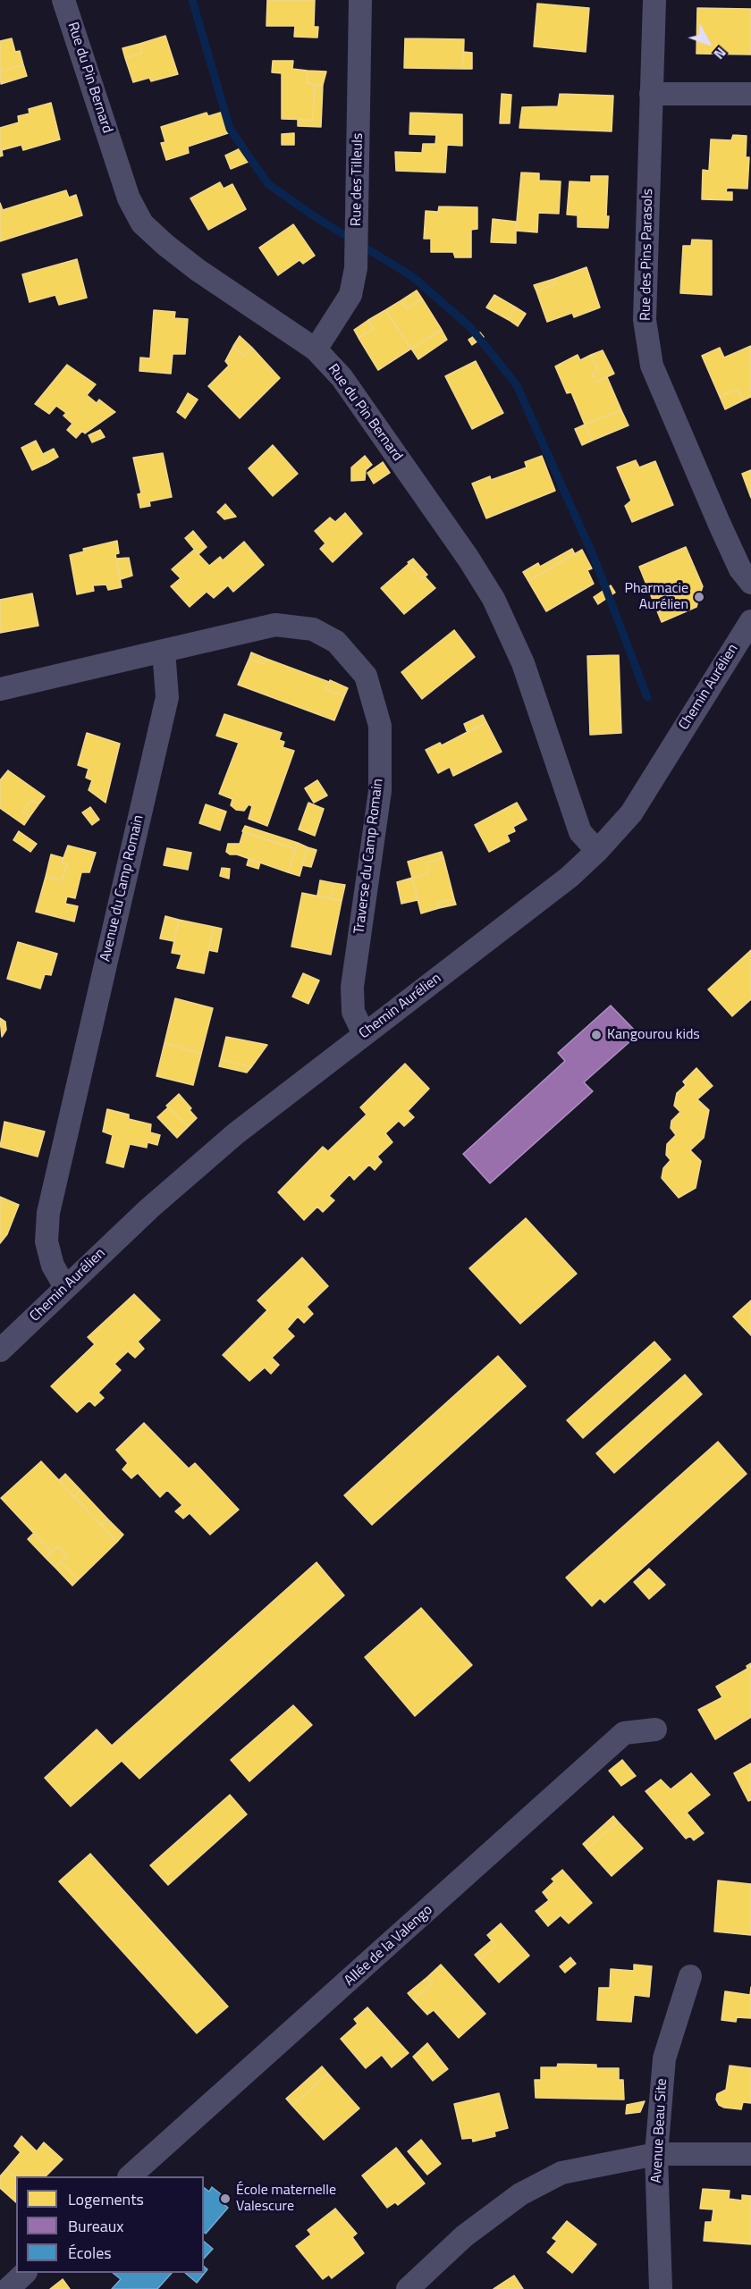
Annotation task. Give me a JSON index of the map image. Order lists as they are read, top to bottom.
{
  "streets": {
    "street": [
      "Rue du Pin Bernard",
      "Rue des Tilleuls",
      "Rue des Pins Parasols",
      "Chemin Aurélien",
      "Traverse du Camp Romain",
      "Avenue du Camp Romain",
      "Allée de la Valengo",
      "Avenue Beau Site"
    ]
  },
  "crossings": [
    ["Rue du Pin Bernard", "Rue des Tilleuls"],
    ["Rue du Pin Bernard", "Chemin Aurélien"],
    ["Chemin Aurélien", "Traverse du Camp Romain"],
    ["Chemin Aurélien", "Avenue du Camp Romain"],
    ["Traverse du Camp Romain", "Avenue du Camp Romain"]
  ],
  "places": ["Pharmacie Aurélien", "Kangourou kids", "École maternelle Valescure"],
  "legend": ["Logements", "Bureaux", "Écoles"],
  "north": "bottom right"
}
